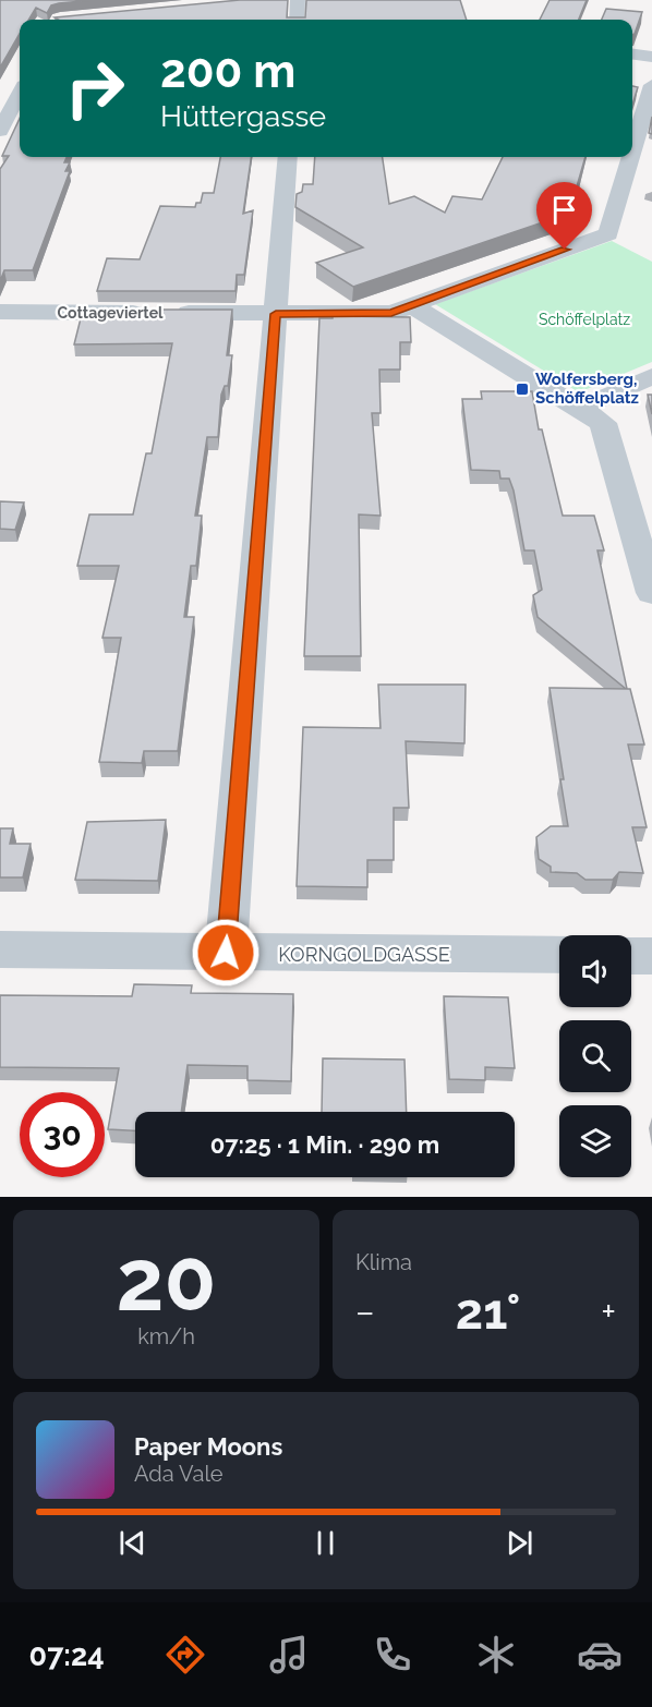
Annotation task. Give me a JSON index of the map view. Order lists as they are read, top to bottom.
{
  "streets": {
    "street": ["KORNGOLDGASSE"]
  },
  "districts": ["Cottageviertel"],
  "parks": ["Schöffelplatz"],
  "places": {
    "transit": ["Wolfersberg, Schöffelplatz"]
  },
  "page": {
    "turn": ["200 m", "Hüttergasse"],
    "limit": "30",
    "trip": "07:25 · 1 Min. · 290 m",
    "tile": [
      ["20", "km/h"],
      "Klima"
    ],
    "heat": ["−", "21°", "+"],
    "song": ["Paper Moons", "Ada Vale"],
    "tabs": "07:24"
  }
}
